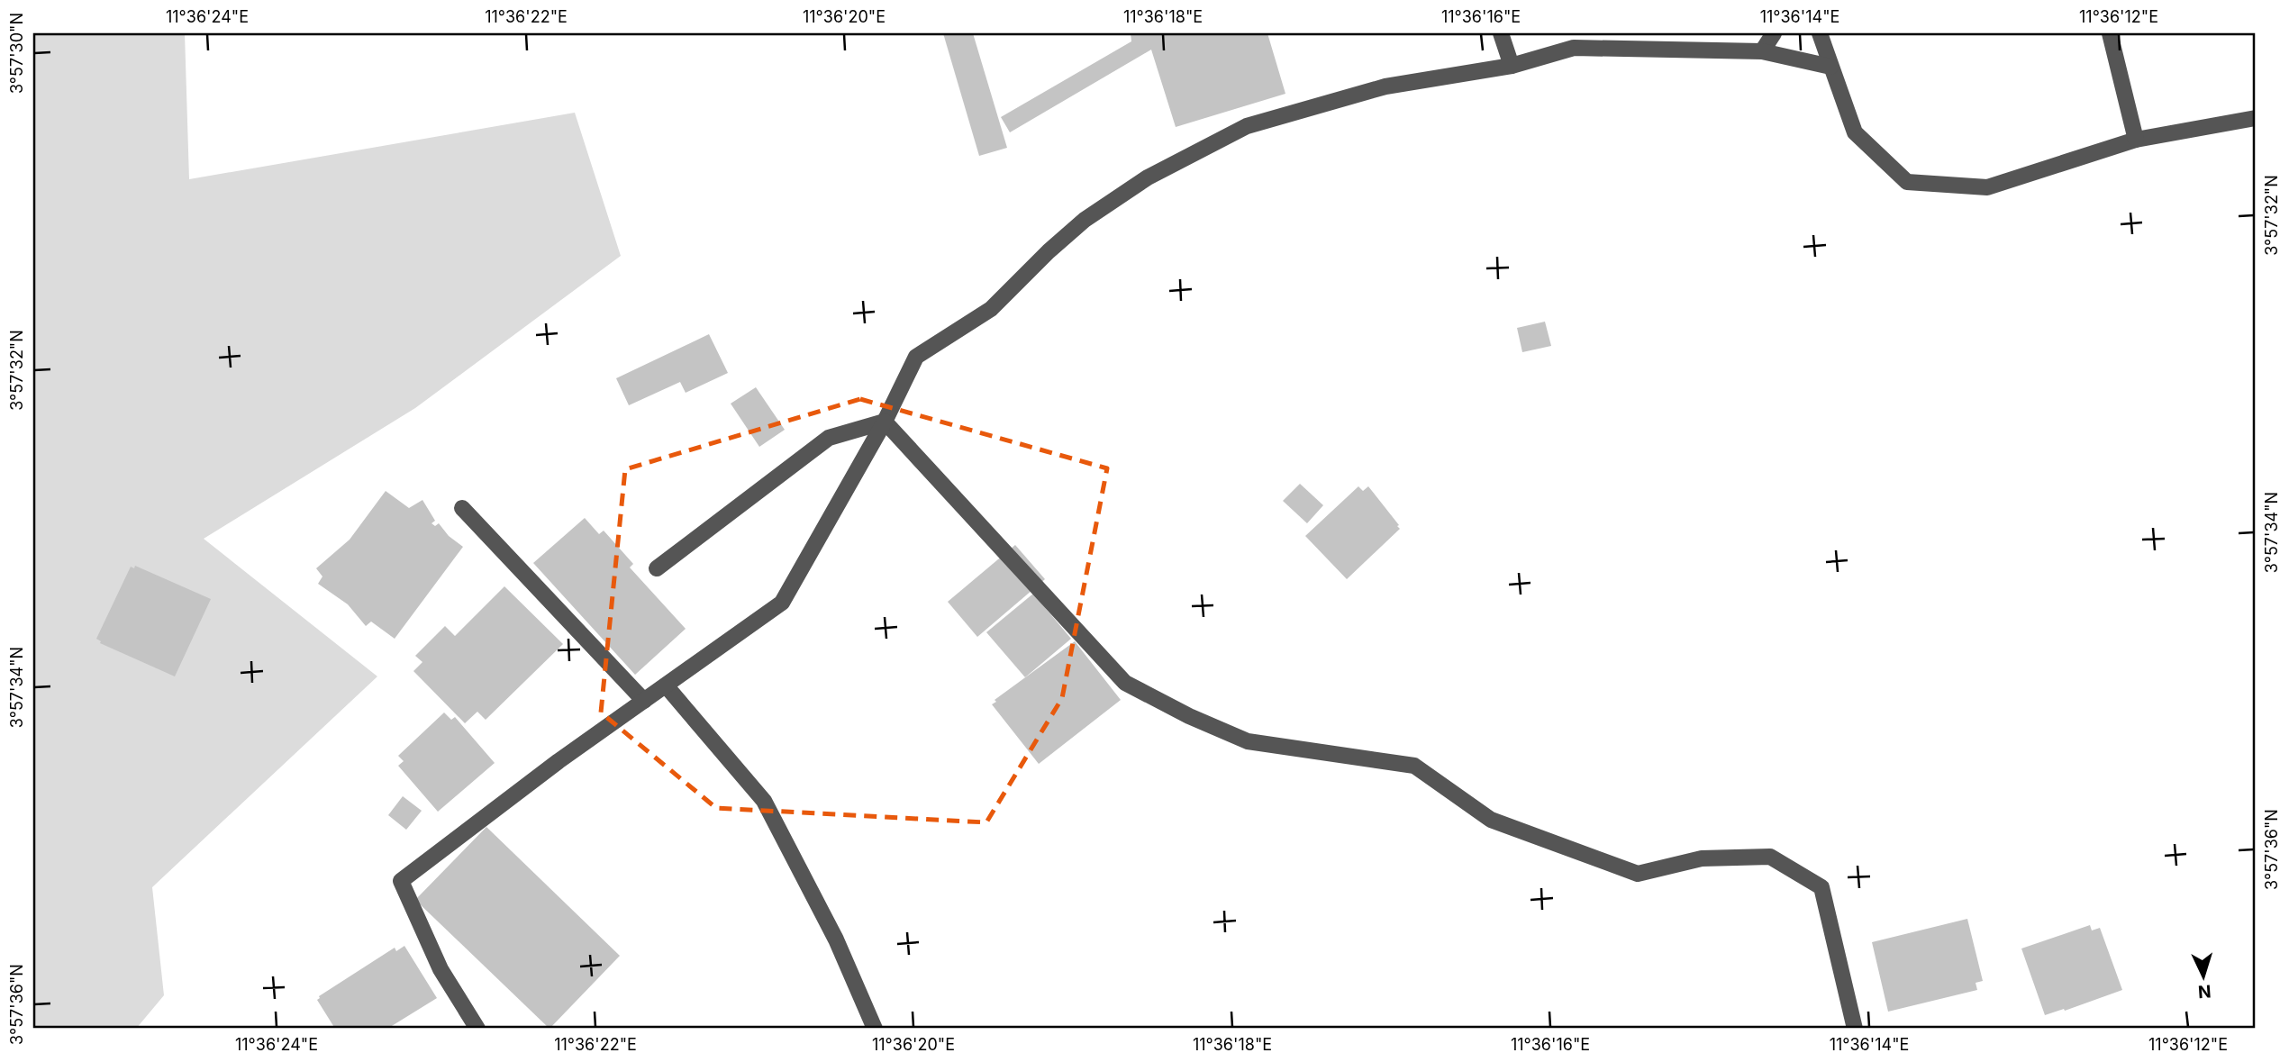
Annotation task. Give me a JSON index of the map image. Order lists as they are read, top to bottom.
{
  "north": "bottom",
  "coordinates": [
    "11°36'24\"E",
    "11°36'22\"E",
    "11°36'20\"E",
    "11°36'18\"E",
    "11°36'16\"E",
    "11°36'14\"E",
    "11°36'12\"E",
    "3°57'30\"N",
    "3°57'32\"N",
    "3°57'34\"N",
    "3°57'36\"N"
  ]
}
